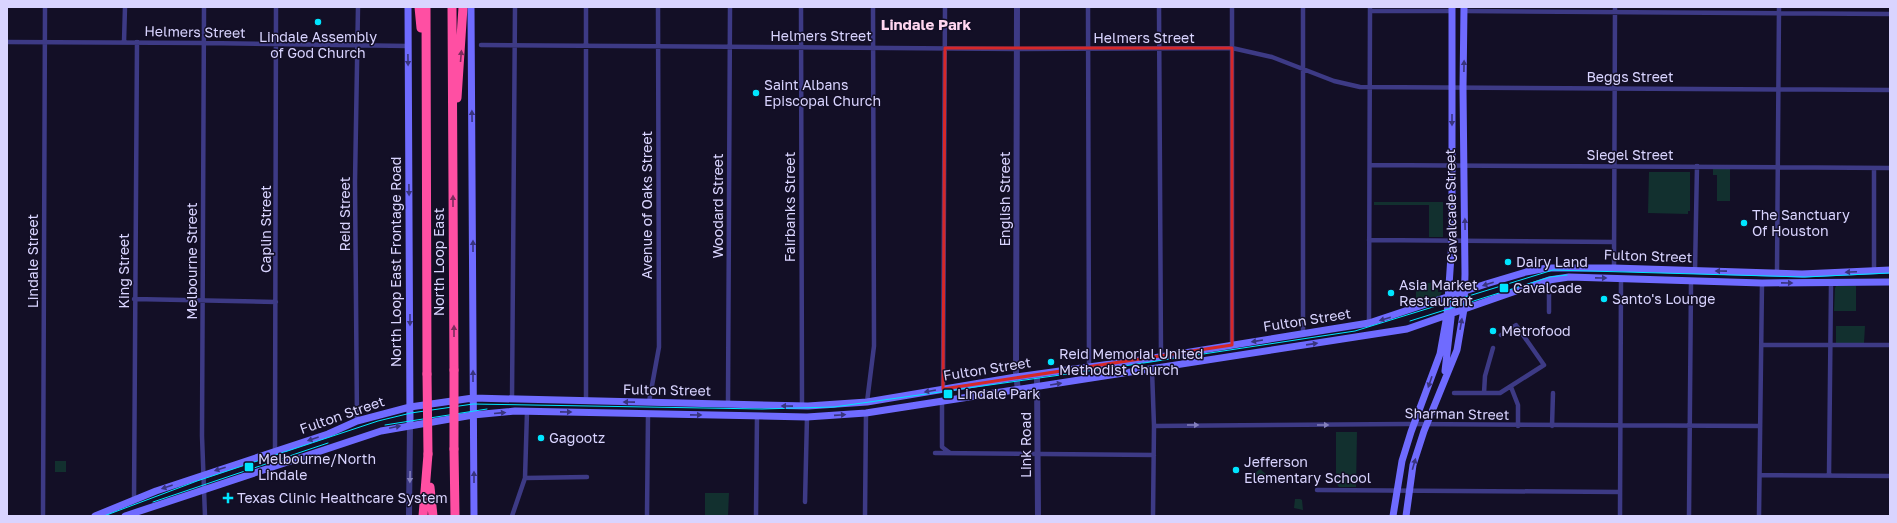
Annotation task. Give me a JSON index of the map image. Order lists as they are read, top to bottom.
{
  "streets": {
    "highway": ["North Loop East"],
    "main road": ["Cavalcade Street", "Fulton Street", "North Loop East Frontage Road"],
    "street": [
      "Helmers Street",
      "Beggs Street",
      "Siegel Street",
      "English Street",
      "Avenue of Oaks Street",
      "Woodard Street",
      "Fairbanks Street",
      "Reid Street",
      "Caplin Street",
      "Lindale Street",
      "Melbourne Street",
      "King Street",
      "Sharman Street",
      "Link Road"
    ]
  },
  "crossings": [
    ["Helmers Street", "Beggs Street"],
    ["Helmers Street", "English Street"],
    ["Helmers Street", "Avenue of Oaks Street"],
    ["Helmers Street", "Woodard Street"],
    ["Helmers Street", "Fairbanks Street"],
    ["Helmers Street", "Reid Street"],
    ["Helmers Street", "Caplin Street"],
    ["Helmers Street", "Lindale Street"],
    ["Helmers Street", "Melbourne Street"],
    ["Helmers Street", "North Loop East Frontage Road"],
    ["Helmers Street", "King Street"],
    ["Beggs Street", "Cavalcade Street"],
    ["Siegel Street", "Cavalcade Street"],
    ["English Street", "Fulton Street"],
    ["Avenue of Oaks Street", "Fulton Street"],
    ["Woodard Street", "Fulton Street"],
    ["Cavalcade Street", "Fulton Street"],
    ["Cavalcade Street", "Sharman Street"],
    ["Fairbanks Street", "Fulton Street"],
    ["Reid Street", "Fulton Street"],
    ["Caplin Street", "Fulton Street"],
    ["Fulton Street", "Melbourne Street"],
    ["Fulton Street", "North Loop East Frontage Road"],
    ["Fulton Street", "King Street"],
    ["Fulton Street", "Link Road"]
  ],
  "one_way": ["North Loop East Frontage Road", "Sharman Street"],
  "districts": ["Lindale Park"],
  "places": {
    "other": [
      "Lindale Assembly of God Church",
      "Saint Albans Episcopal Church",
      "The Sanctuary Of Houston",
      "Dairy Land",
      "Asia Market Restaurant",
      "Santo's Lounge",
      "Metrofood",
      "Reid Memorial United Methodist Church",
      "Gagootz",
      "Jefferson Elementary School"
    ],
    "transit": ["Cavalcade", "Lindale Park", "Melbourne/North Lindale"],
    "health": ["Texas Clinic Healthcare System"]
  }
}
